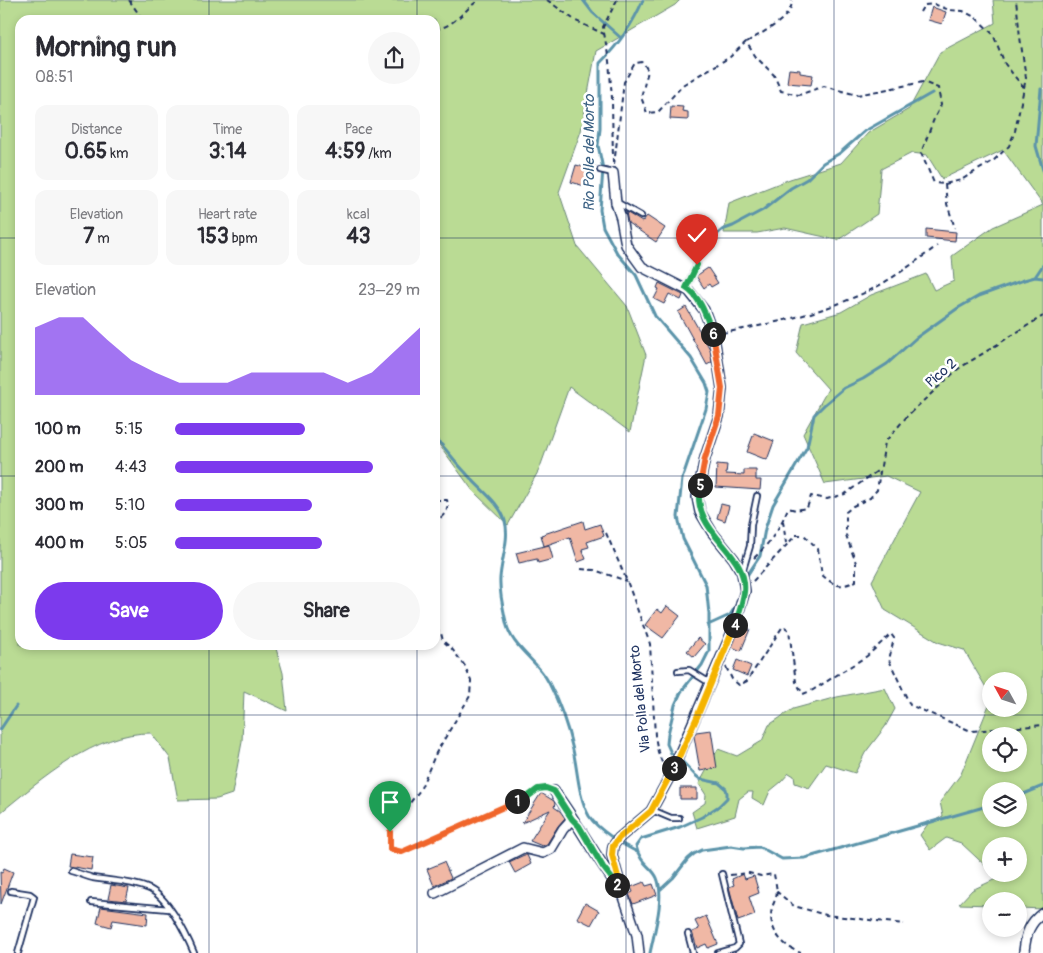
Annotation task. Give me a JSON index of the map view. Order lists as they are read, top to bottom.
{
  "streets": {
    "path": ["Pico 2", "Via Polla del Morto"]
  },
  "water": ["Rio Polle del Morto"],
  "north": "top left",
  "page": {
    "heading": ["Morning run", "08:51"],
    "stats": [
      ["Distance", "0.65 km"],
      ["Time", "3:14"],
      ["Pace", "4:59 /km"],
      ["Elevation", "7 m"],
      ["Heart rate", "153 bpm"],
      ["kcal", "43"]
    ],
    "chart": ["Elevation", "23–29 m"],
    "pins": [
      "6",
      "5",
      "4",
      "3",
      "1",
      "2"
    ],
    "list": [
      {
        "name": "100 m",
        "note": "5:15"
      },
      {
        "name": "200 m",
        "note": "4:43"
      },
      {
        "name": "300 m",
        "note": "5:10"
      },
      {
        "name": "400 m",
        "note": "5:05"
      }
    ],
    "buttons": ["Save", "Share"],
    "map_buttons": ["+", "−"]
  }
}
